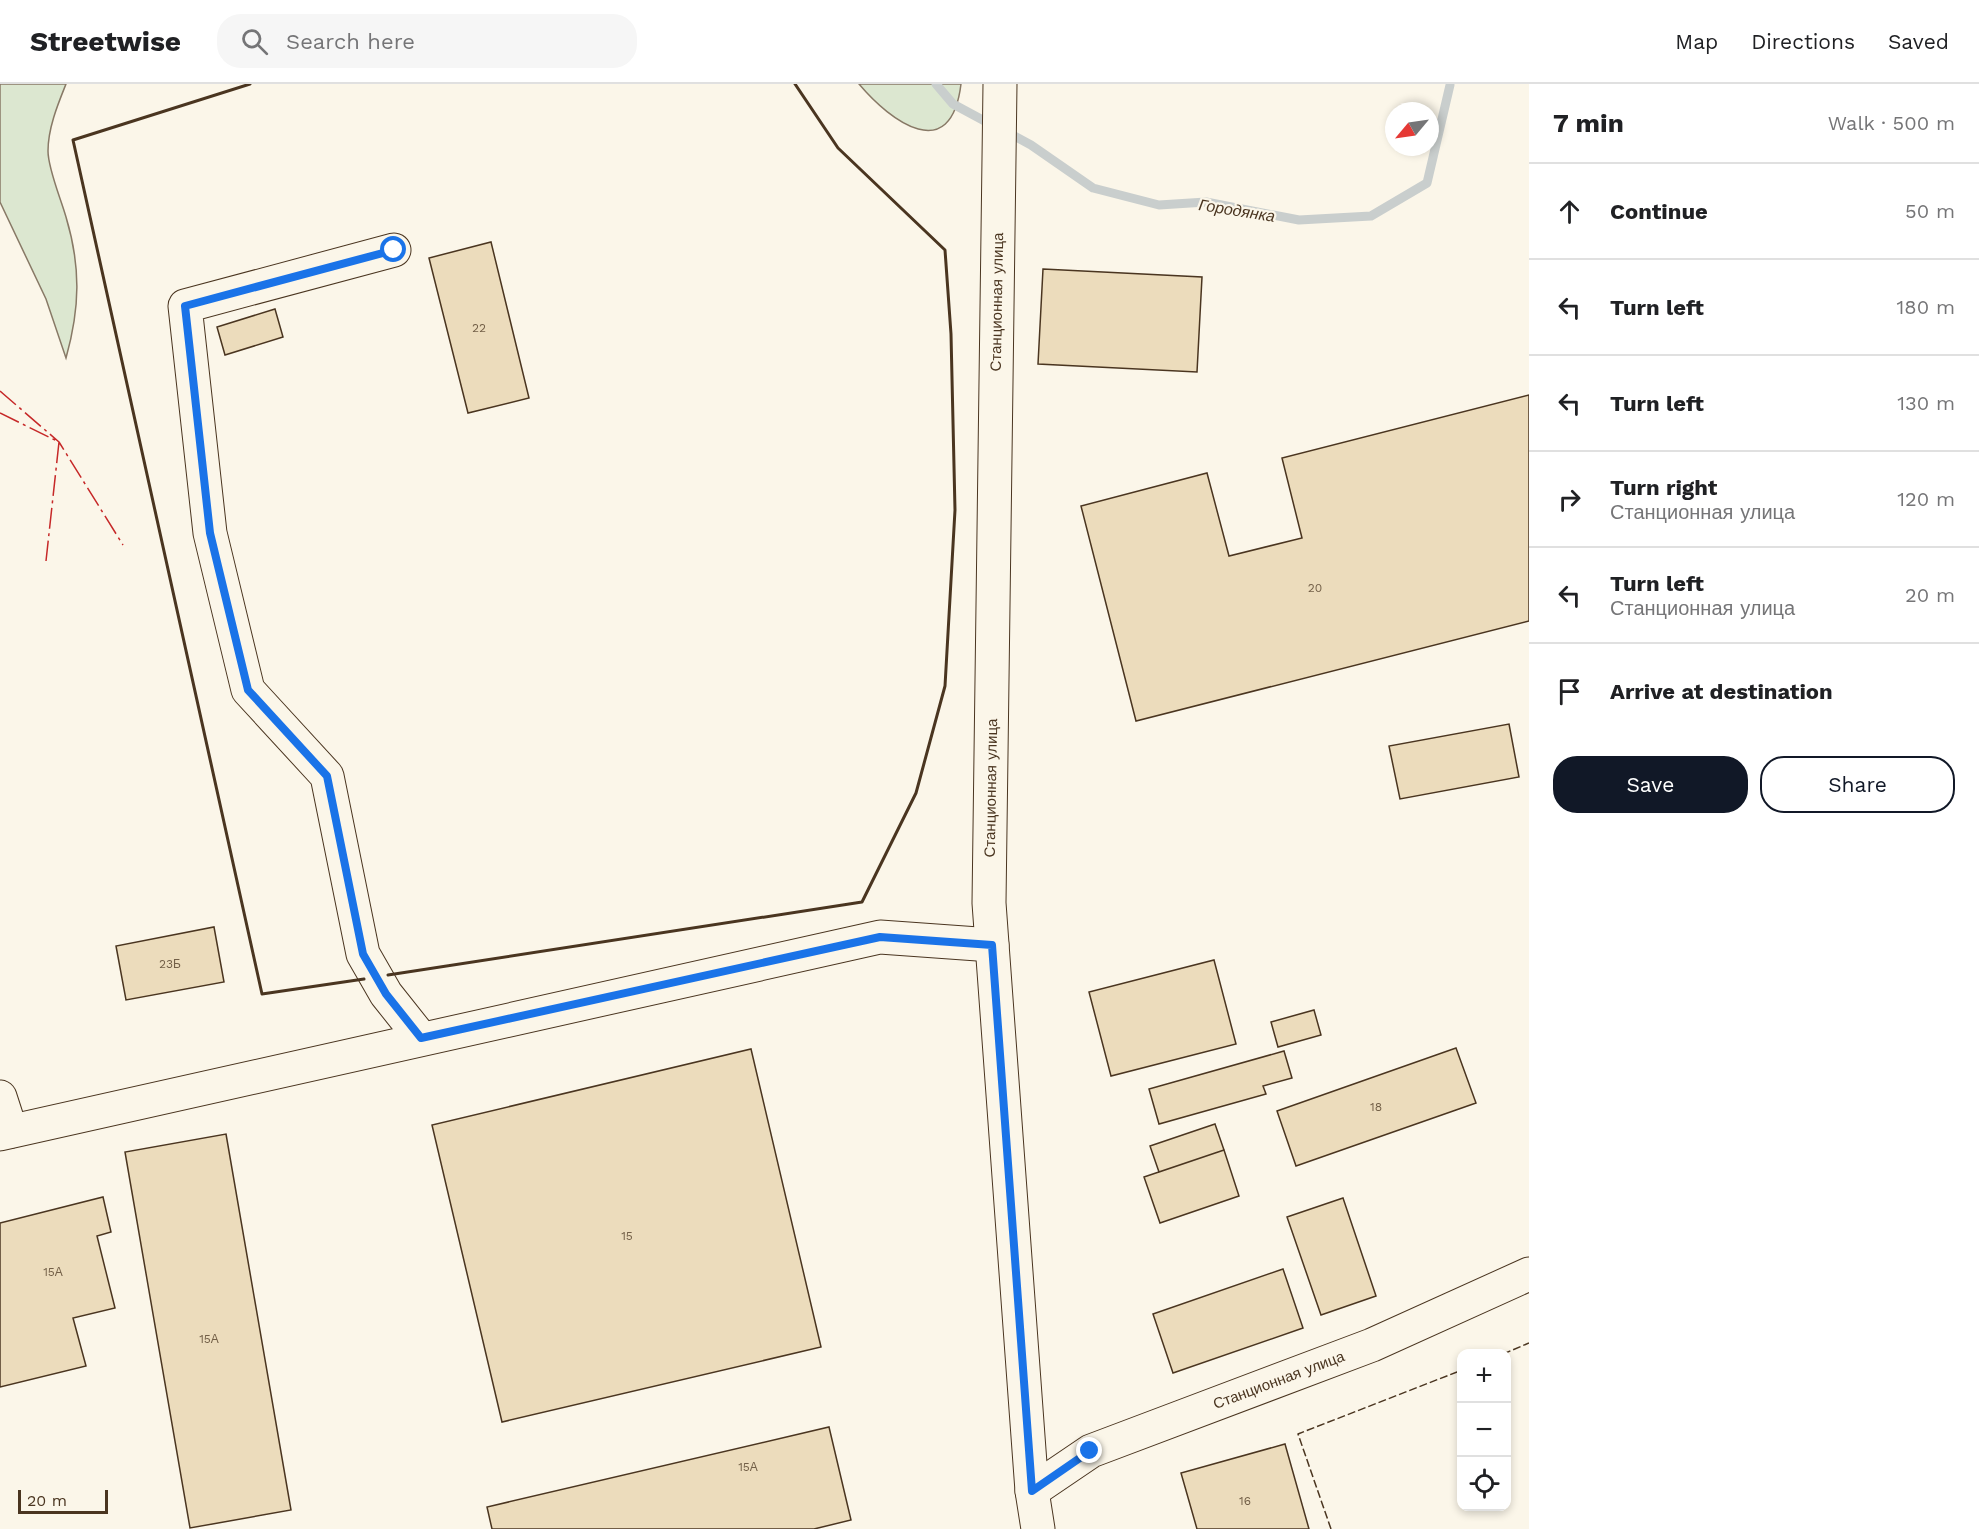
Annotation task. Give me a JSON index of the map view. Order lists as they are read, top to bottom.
{
  "streets": {
    "street": ["Станционная улица"]
  },
  "water": ["Городянка"],
  "house_numbers": [
    "22",
    "20",
    "23Б",
    "18",
    "15",
    "15А",
    "15А",
    "15А",
    "16"
  ],
  "scale_bar": "20 m",
  "north": "bottom left",
  "page": {
    "header": "Streetwise",
    "search": "Search here",
    "nav": ["Map", "Directions", "Saved"],
    "heading": ["7 min", "Walk · 500 m"],
    "list": [
      ["Continue", "50 m"],
      ["Turn left", "180 m"],
      ["Turn left", "130 m"],
      ["Turn right", "Станционная улица", "120 m"],
      ["Turn left", "Станционная улица", "20 m"],
      "Arrive at destination"
    ],
    "buttons": ["Save", "Share"],
    "map_buttons": ["+", "−"],
    "scale": "20 m"
  }
}
